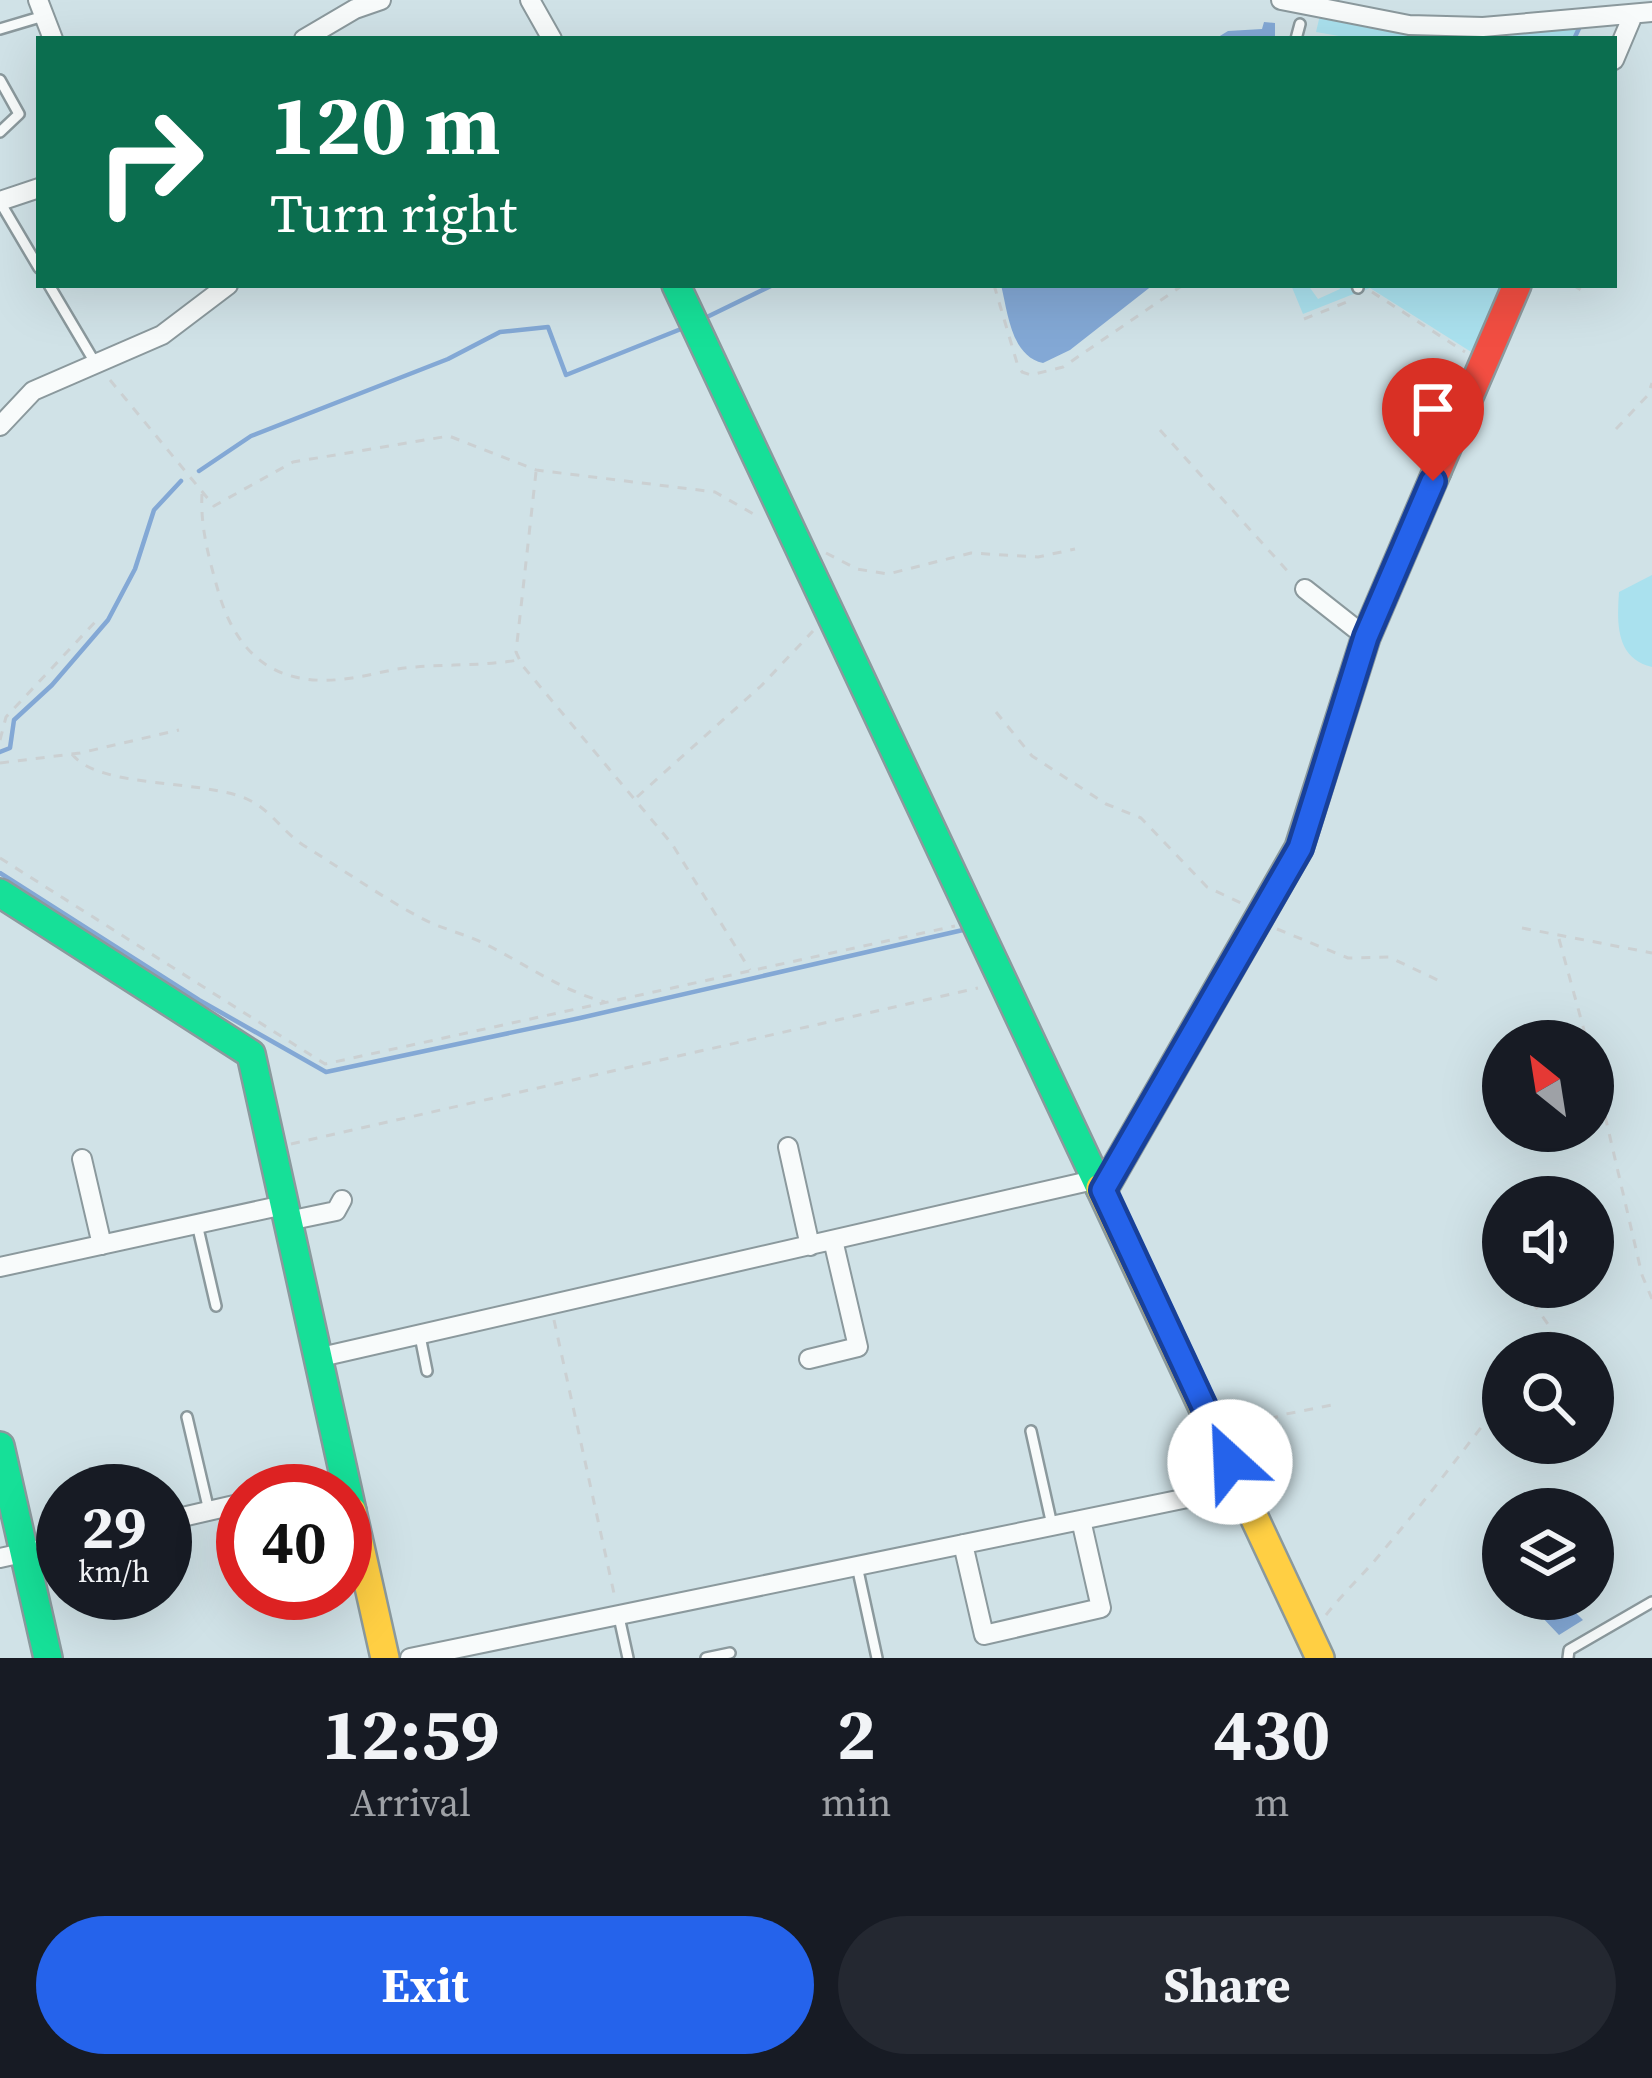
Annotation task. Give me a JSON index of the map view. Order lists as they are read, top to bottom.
{
  "north": "top left",
  "page": {
    "turn": ["120 m", "Turn right"],
    "speed": "29 km/h",
    "limit": "40",
    "eta": [
      "12:59",
      "Arrival",
      "2",
      "min",
      "430",
      "m"
    ],
    "buttons": ["Exit", "Share"]
  }
}
